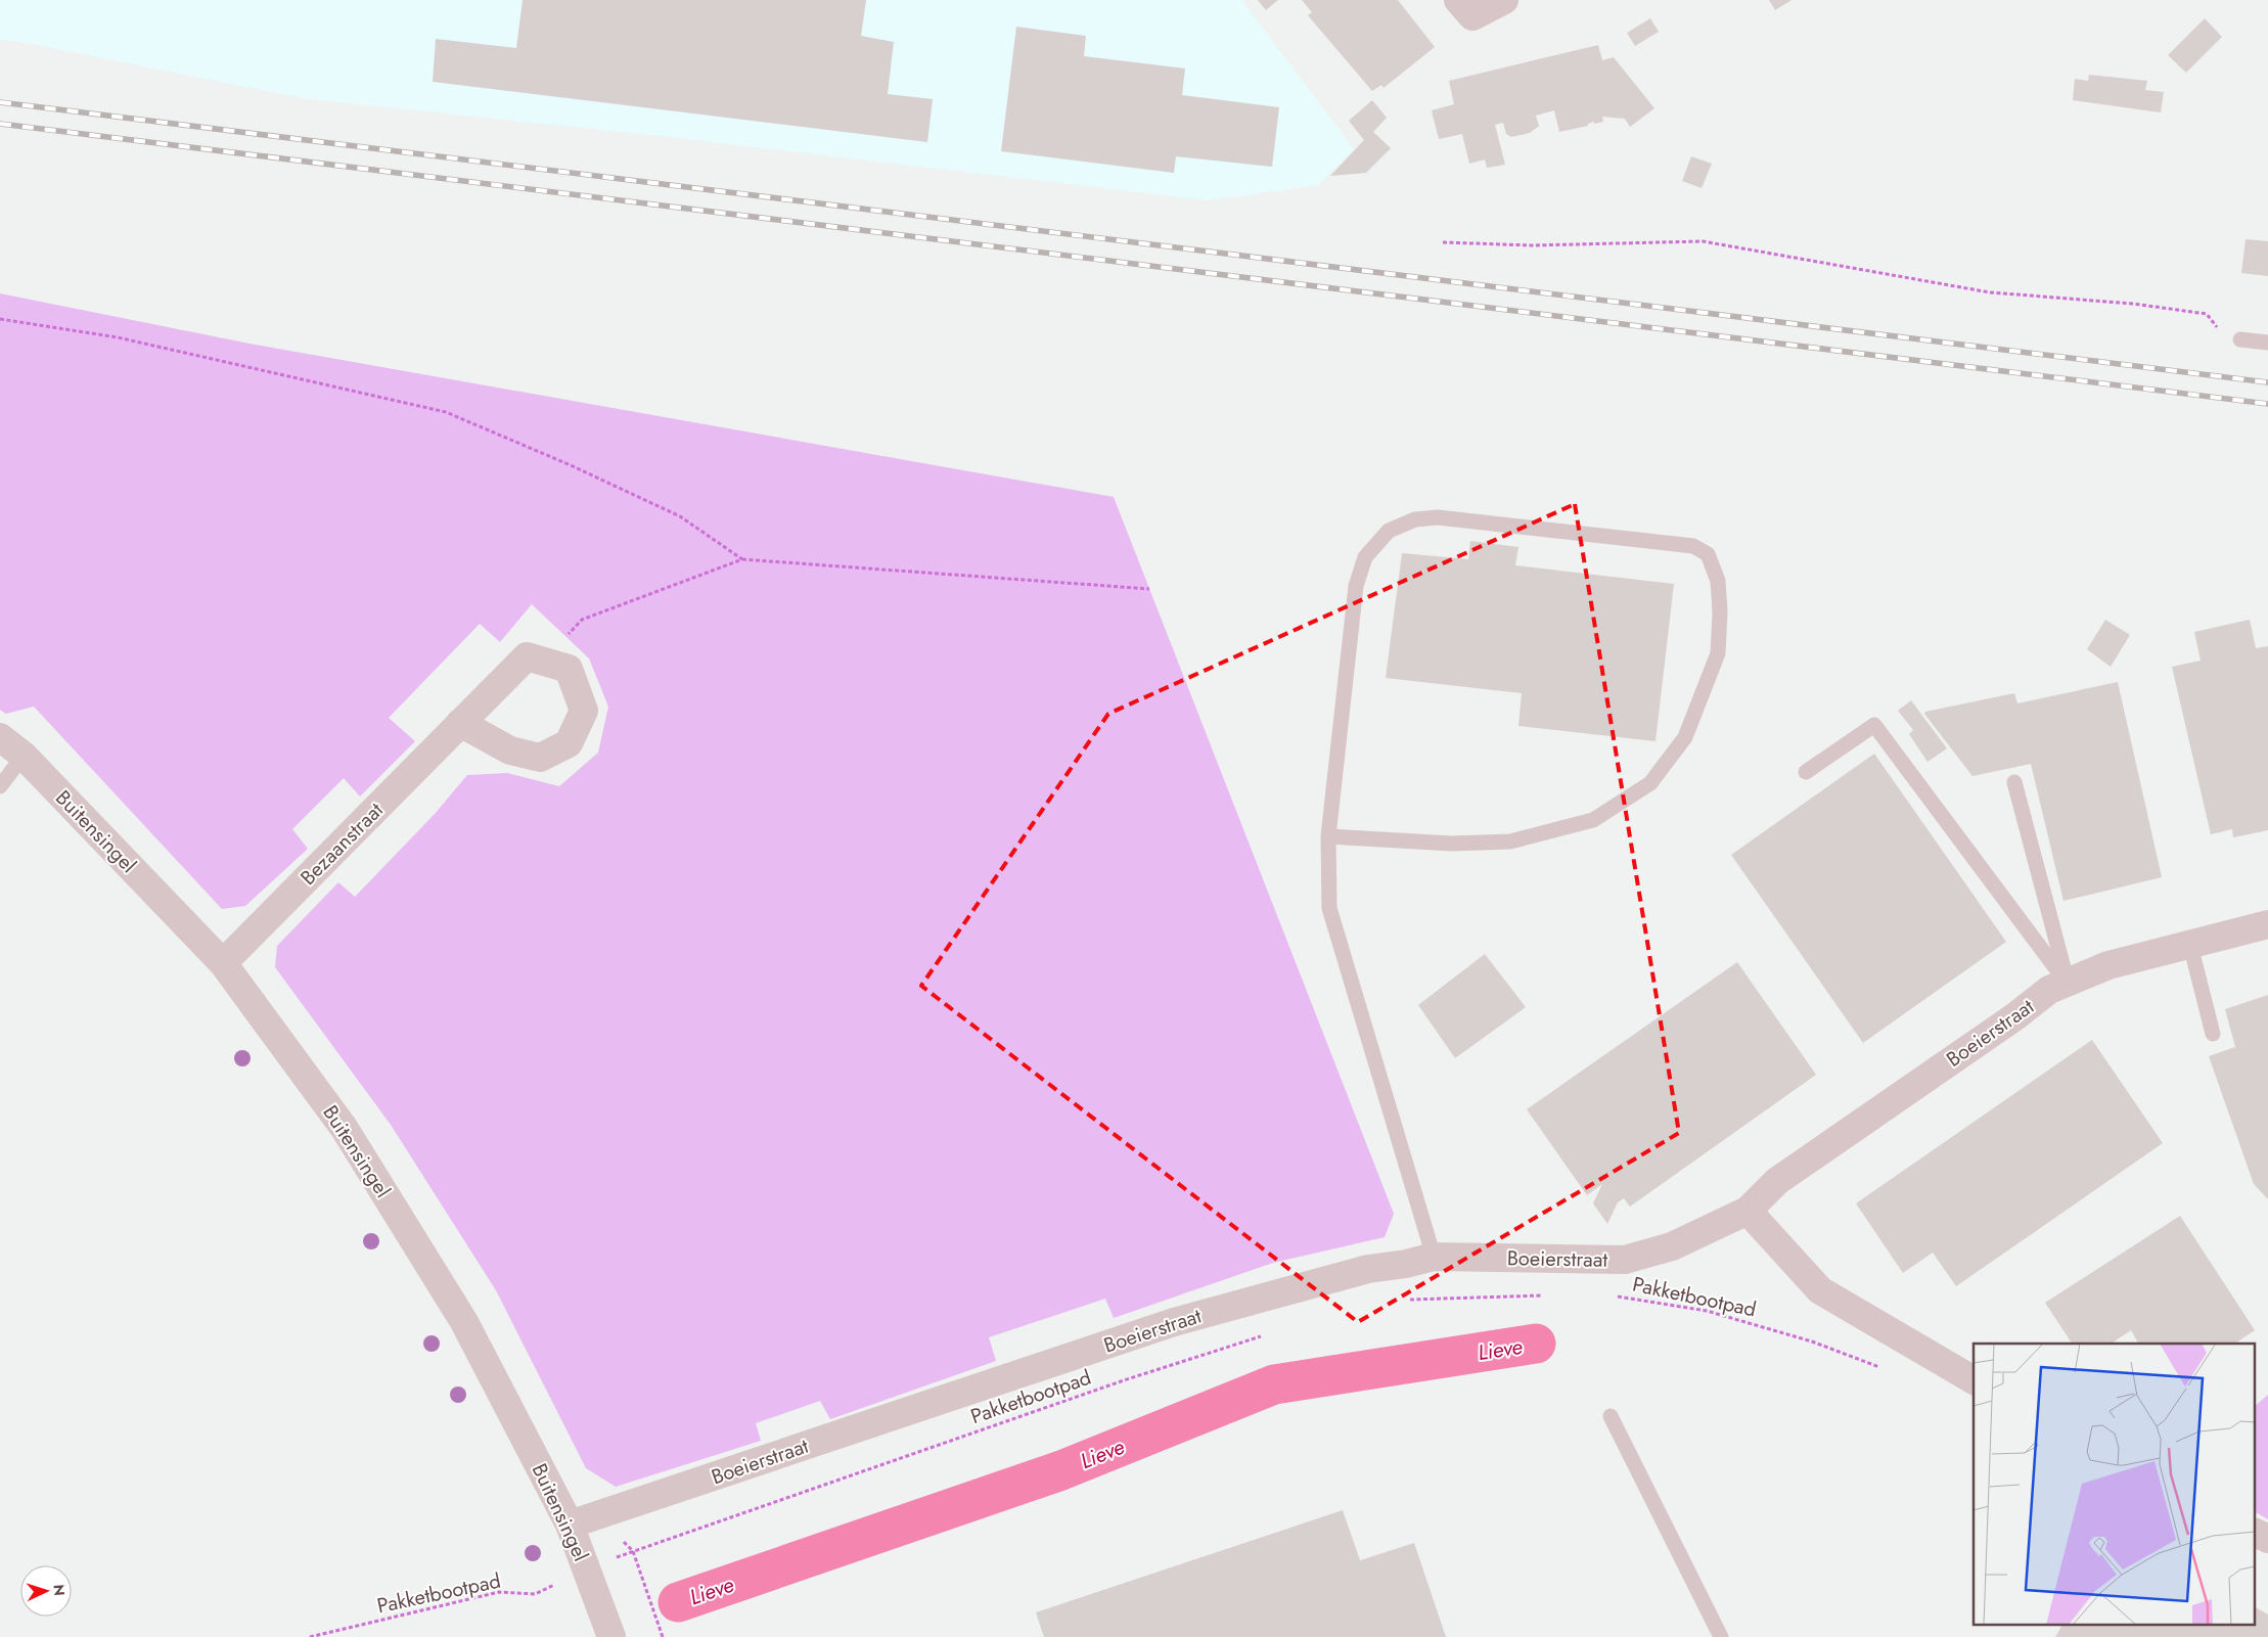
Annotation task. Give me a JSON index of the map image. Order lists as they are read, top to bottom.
{
  "streets": {
    "street": ["Buitensingel", "Bezaanstraat", "Boeierstraat"],
    "path": ["Pakketbootpad"]
  },
  "crossings": [
    ["Buitensingel", "Bezaanstraat"],
    ["Buitensingel", "Boeierstraat"],
    ["Buitensingel", "Pakketbootpad"]
  ],
  "water": ["Lieve"],
  "north": "right"
}
